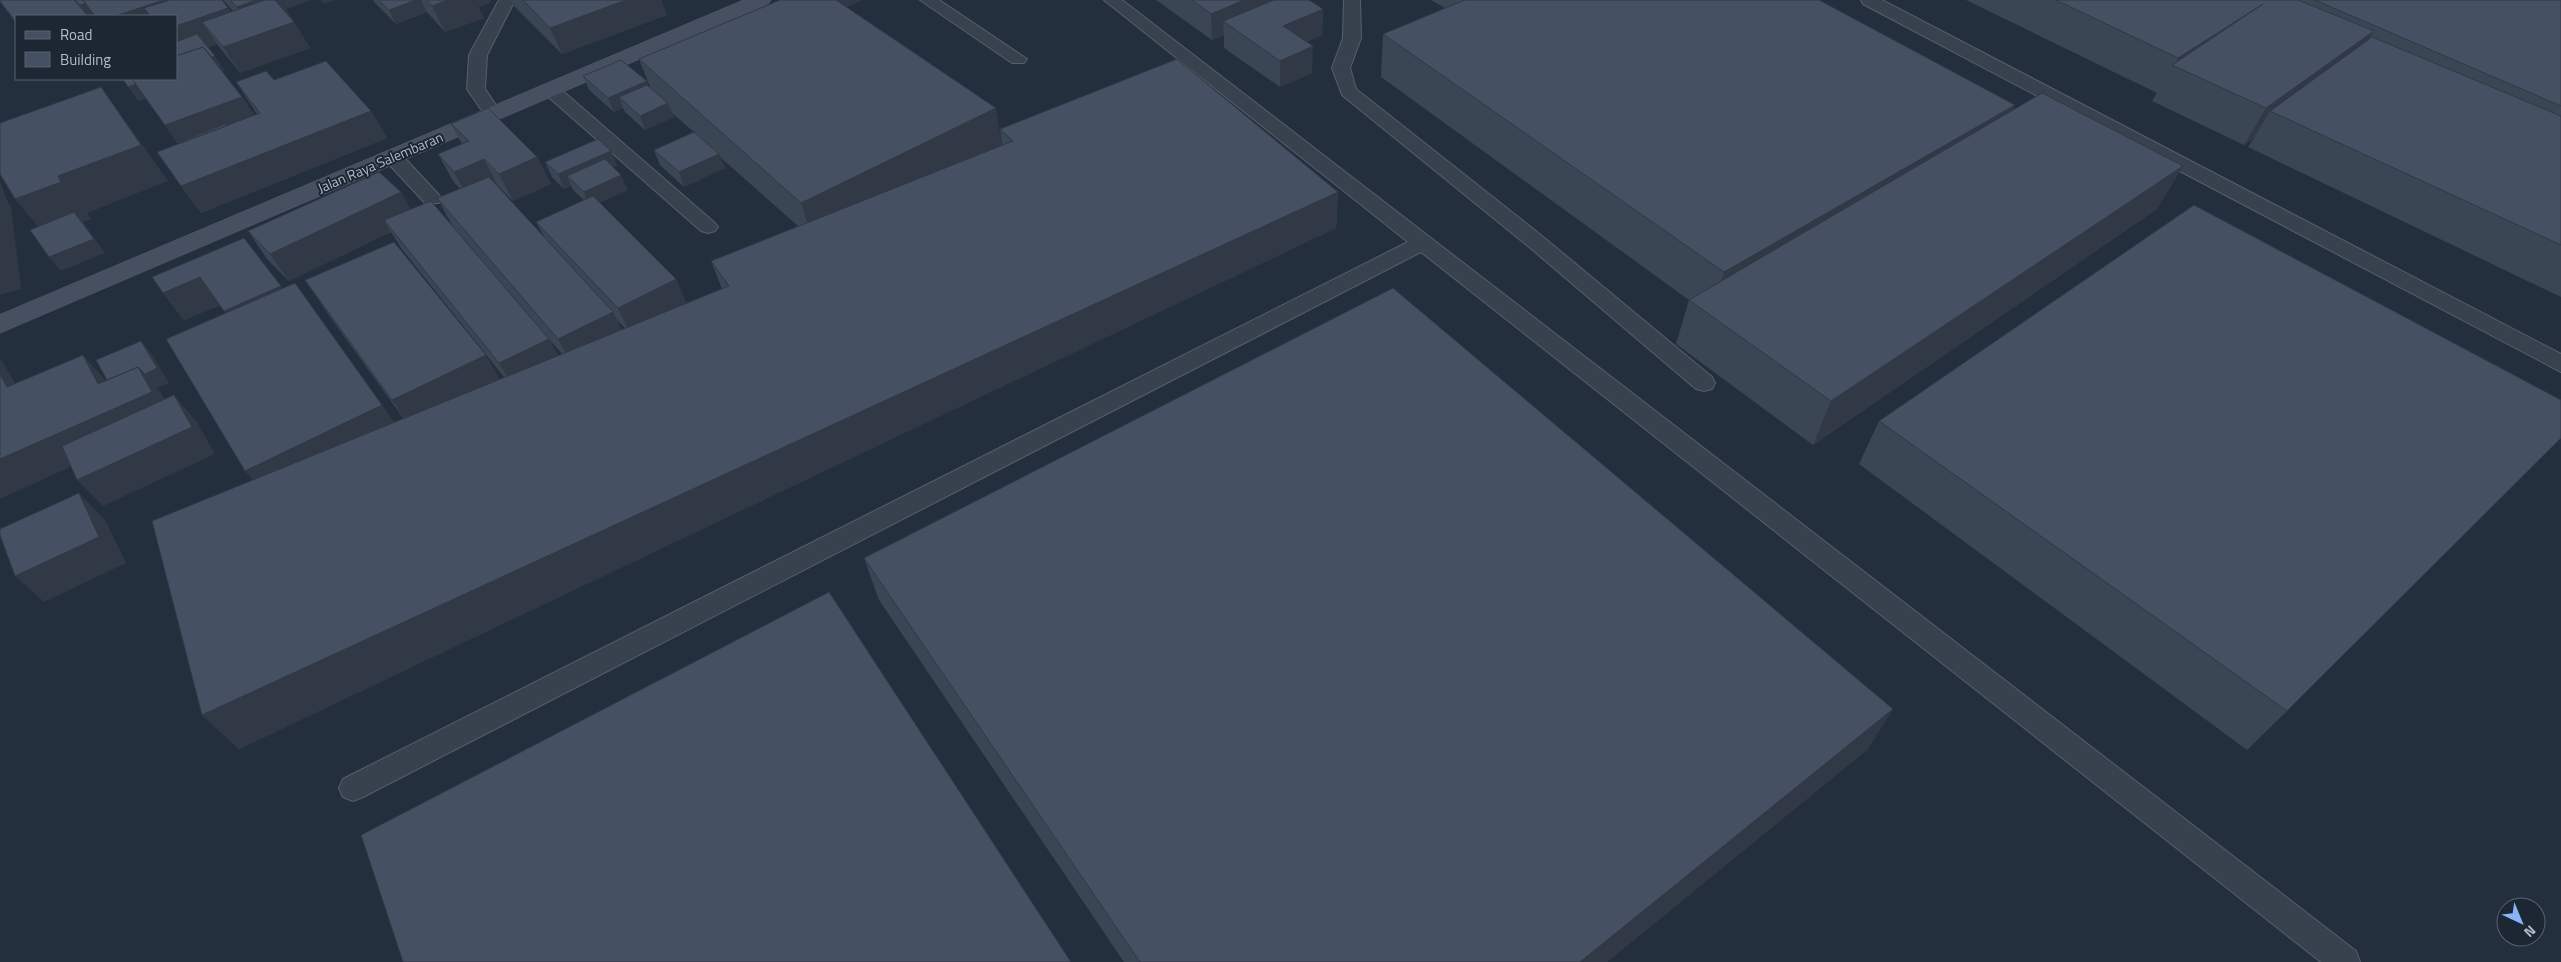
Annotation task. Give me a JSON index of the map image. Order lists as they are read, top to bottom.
{
  "streets": {
    "main road": ["Jalan Raya Salembaran"]
  },
  "legend": ["Road", "Building"],
  "north": "bottom right"
}
